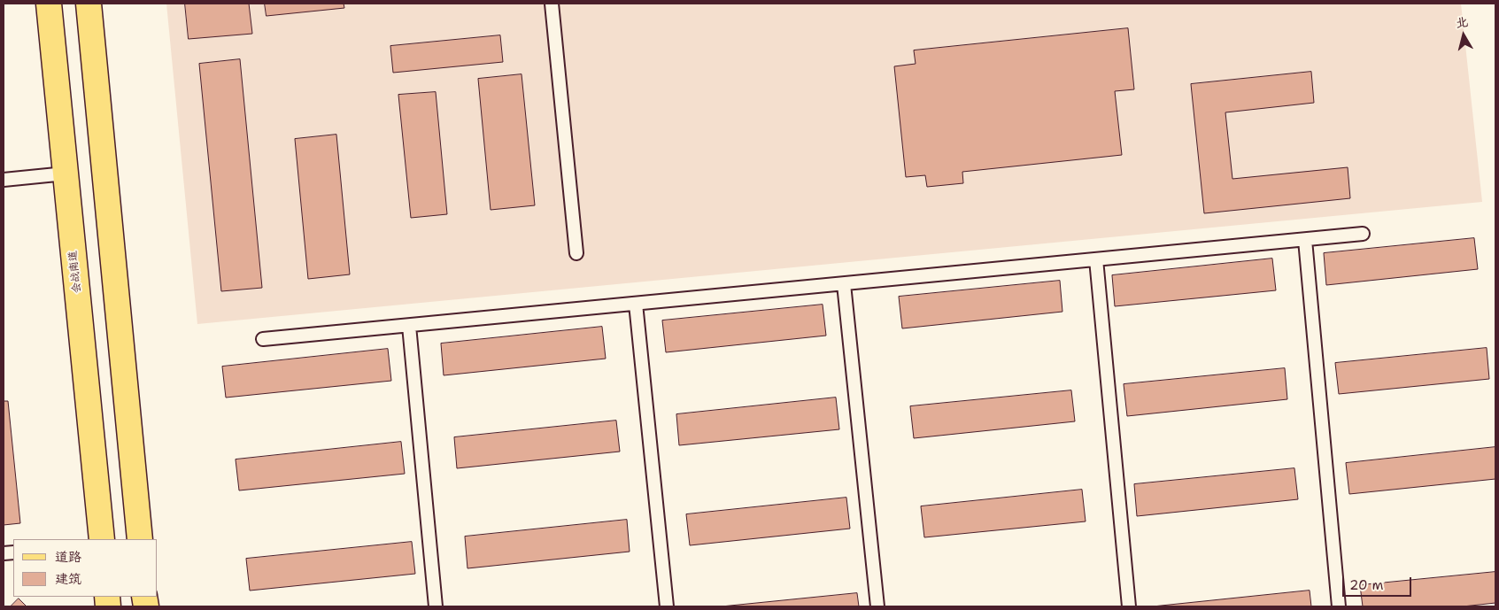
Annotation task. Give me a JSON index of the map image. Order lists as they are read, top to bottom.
{
  "streets": {
    "main road": ["会战南道"]
  },
  "legend": ["道路", "建筑"],
  "scale_bar": "20 m",
  "north": "top"
}
